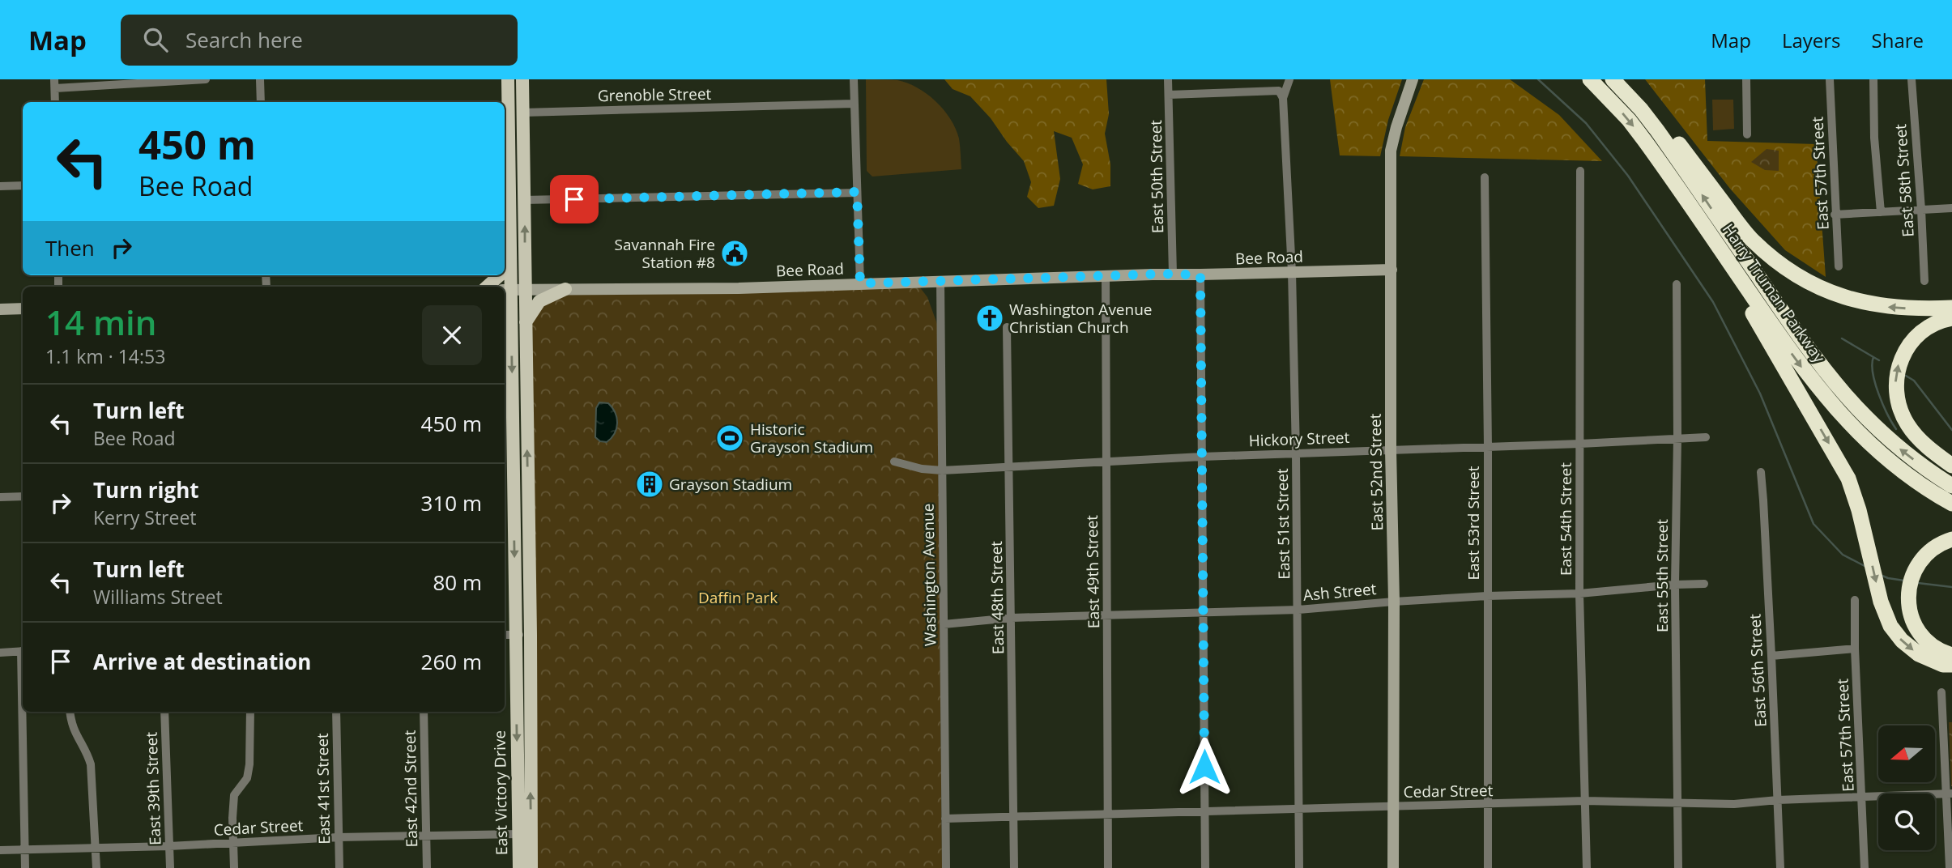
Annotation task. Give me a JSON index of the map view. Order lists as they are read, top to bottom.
{
  "streets": {
    "highway": ["Harry Truman Parkway"],
    "main road": ["Bee Road", "East 52nd Street", "East Victory Drive"],
    "street": [
      "Grenoble Street",
      "East 57th Street",
      "East 50th Street",
      "East 58th Street",
      "Hickory Street",
      "East 54th Street",
      "East 53rd Street",
      "East 51st Street",
      "East 49th Street",
      "Washington Avenue",
      "East 55th Street",
      "Ash Street",
      "East 48th Street",
      "East 56th Street",
      "East 39th Street",
      "East 41st Street",
      "East 42nd Street",
      "Cedar Street"
    ]
  },
  "crossings": [
    ["Grenoble Street", "East Victory Drive"],
    ["East 57th Street", "Cedar Street"],
    ["East 50th Street", "Bee Road"],
    ["Bee Road", "East 52nd Street"],
    ["Bee Road", "East 51st Street"],
    ["Bee Road", "East 49th Street"],
    ["Bee Road", "Washington Avenue"],
    ["Bee Road", "East Victory Drive"],
    ["Hickory Street", "East 52nd Street"],
    ["Hickory Street", "East 54th Street"],
    ["Hickory Street", "East 53rd Street"],
    ["Hickory Street", "East 51st Street"],
    ["Hickory Street", "East 49th Street"],
    ["Hickory Street", "Washington Avenue"],
    ["Hickory Street", "East 55th Street"],
    ["Hickory Street", "East 48th Street"],
    ["East 52nd Street", "Ash Street"],
    ["East 52nd Street", "Cedar Street"],
    ["East 54th Street", "Ash Street"],
    ["East 54th Street", "Cedar Street"],
    ["East 53rd Street", "Ash Street"],
    ["East 53rd Street", "Cedar Street"],
    ["East 51st Street", "Ash Street"],
    ["East 51st Street", "Cedar Street"],
    ["East 49th Street", "Ash Street"],
    ["East 49th Street", "Cedar Street"],
    ["Washington Avenue", "Ash Street"],
    ["Washington Avenue", "Cedar Street"],
    ["East 55th Street", "Ash Street"],
    ["East 55th Street", "Cedar Street"],
    ["Ash Street", "East 48th Street"],
    ["East 48th Street", "Cedar Street"],
    ["East 56th Street", "Cedar Street"],
    ["East 39th Street", "Cedar Street"],
    ["East 41st Street", "Cedar Street"],
    ["East 42nd Street", "Cedar Street"],
    ["Cedar Street", "East Victory Drive"]
  ],
  "parks": ["Daffin Park"],
  "places": {
    "public building": ["Savannah Fire Station #8"],
    "church": ["Washington Avenue Christian Church"],
    "sports": ["Historic Grayson Stadium"],
    "building": ["Grayson Stadium"]
  },
  "north": "left",
  "page": {
    "header": "Map",
    "search": "Search here",
    "nav": ["Map", "Layers", "Share"],
    "turn": ["450 m", "Bee Road"],
    "then": "Then",
    "heading": ["14 min", "1.1 km · 14:53"],
    "list": [
      {
        "name": "Turn left",
        "note": "Bee Road",
        "value": "450 m"
      },
      {
        "name": "Turn right",
        "note": "Kerry Street",
        "value": "310 m"
      },
      {
        "name": "Turn left",
        "note": "Williams Street",
        "value": "80 m"
      },
      {
        "name": "Arrive at destination",
        "value": "260 m"
      }
    ]
  }
}
